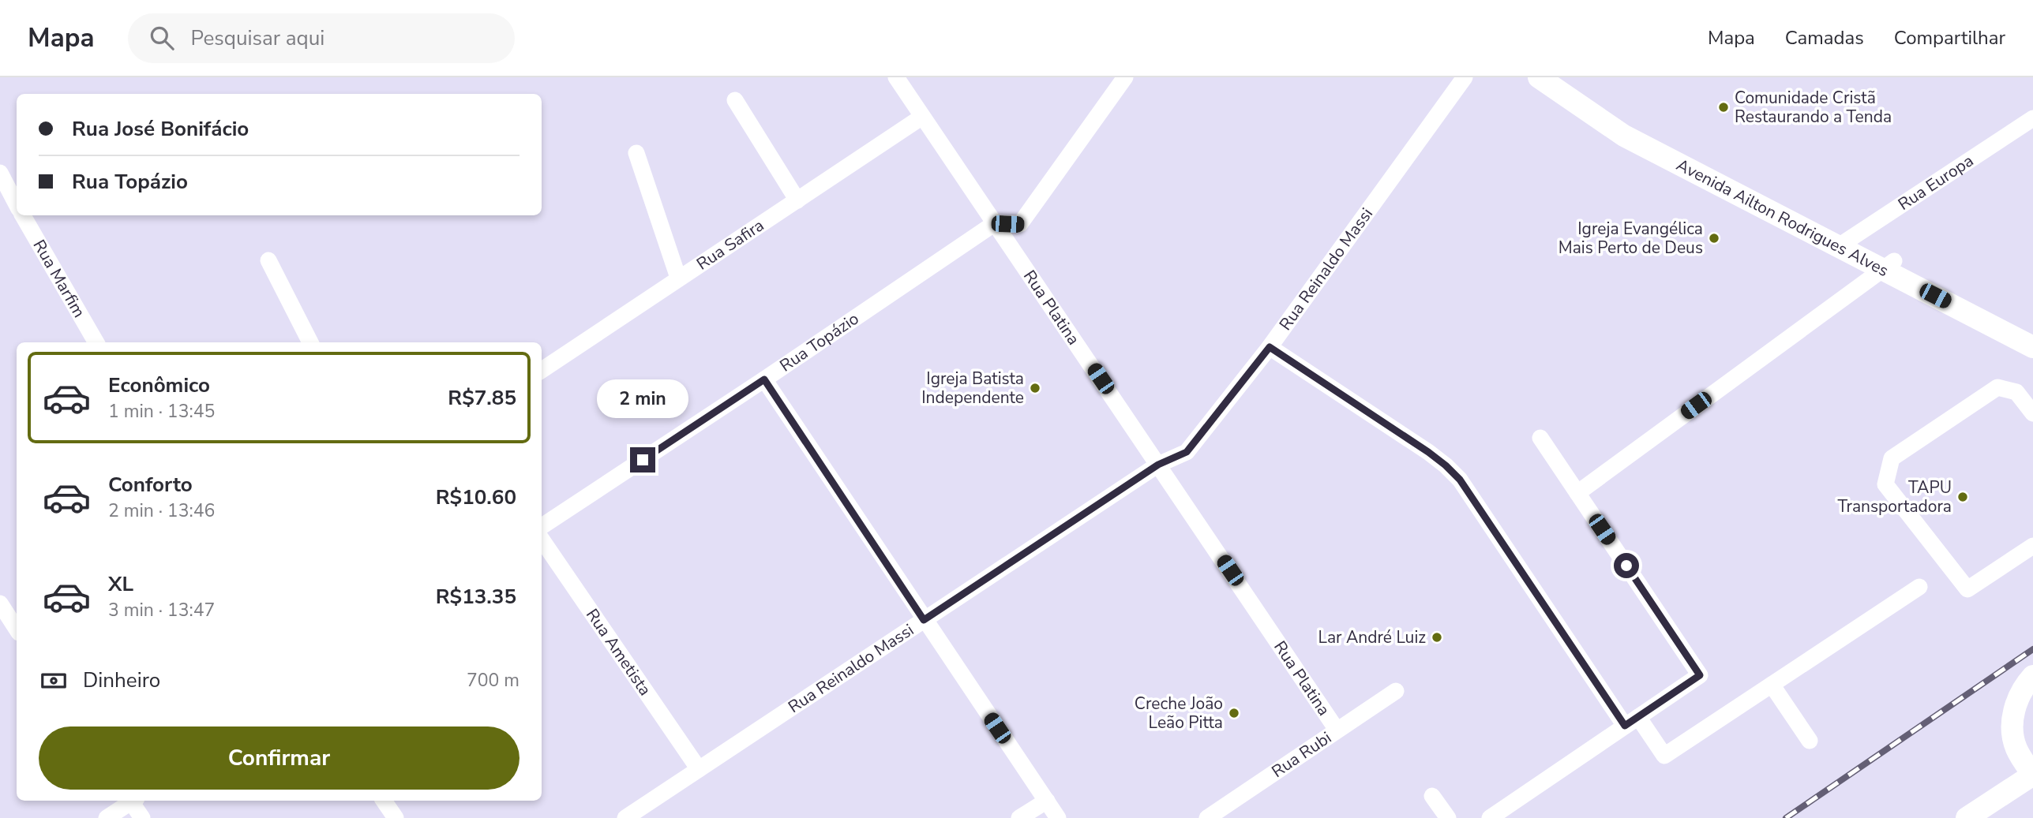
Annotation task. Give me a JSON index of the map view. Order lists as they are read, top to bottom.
{
  "streets": {
    "main road": ["Avenida Ailton Rodrigues Alves"],
    "street": [
      "Rua Europa",
      "Rua Safira",
      "Rua Reinaldo Massi",
      "Rua Marfim",
      "Rua Platina",
      "Rua Topázio",
      "Rua Ametista",
      "Rua Rubi"
    ]
  },
  "crossings": [
    ["Rua Europa", "Avenida Ailton Rodrigues Alves"],
    ["Rua Safira", "Rua Platina"],
    ["Rua Reinaldo Massi", "Rua Platina"],
    ["Rua Reinaldo Massi", "Rua Ametista"],
    ["Rua Platina", "Rua Topázio"],
    ["Rua Platina", "Rua Rubi"]
  ],
  "places": [
    "Comunidade Cristã Restaurando a Tenda",
    "Igreja Evangélica Mais Perto de Deus",
    "Igreja Batista Independente",
    "TAPU Transportadora",
    "Lar André Luiz",
    "Creche João Leão Pitta"
  ],
  "page": {
    "header": "Mapa",
    "search": "Pesquisar aqui",
    "nav": ["Mapa", "Camadas", "Compartilhar"],
    "banner": ["Rua José Bonifácio", "Rua Topázio"],
    "list": [
      {
        "name": "Econômico",
        "note": "1 min · 13:45",
        "value": "R$7.85"
      },
      {
        "name": "Conforto",
        "note": "2 min · 13:46",
        "value": "R$10.60"
      },
      {
        "name": "XL",
        "note": "3 min · 13:47",
        "value": "R$13.35"
      }
    ],
    "bubble": "2 min",
    "pay": ["Dinheiro", "700 m"],
    "buttons": "Confirmar"
  }
}
